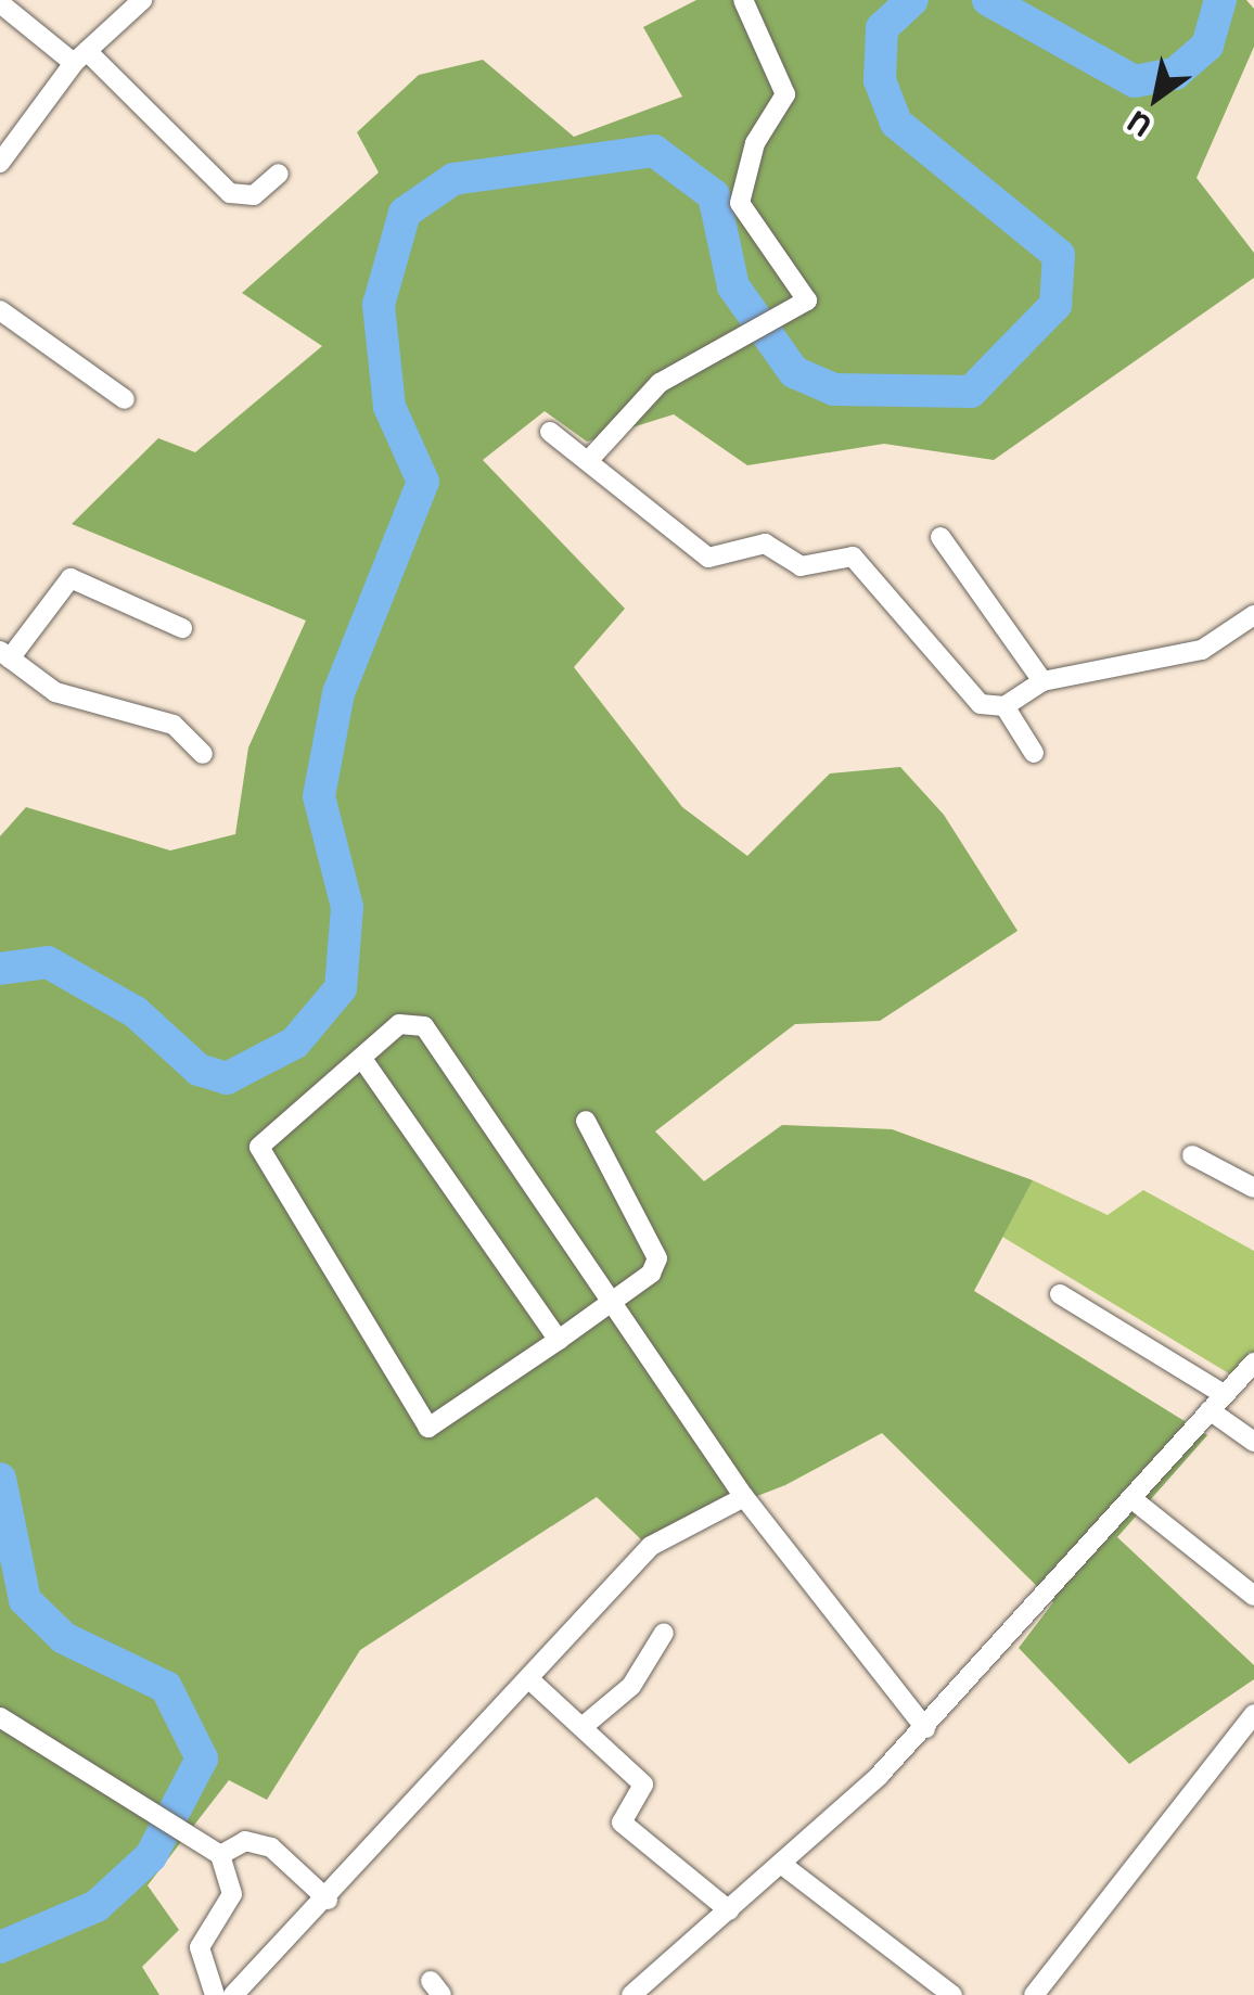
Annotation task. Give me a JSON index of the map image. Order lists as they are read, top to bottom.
{
  "north": "bottom left"
}
